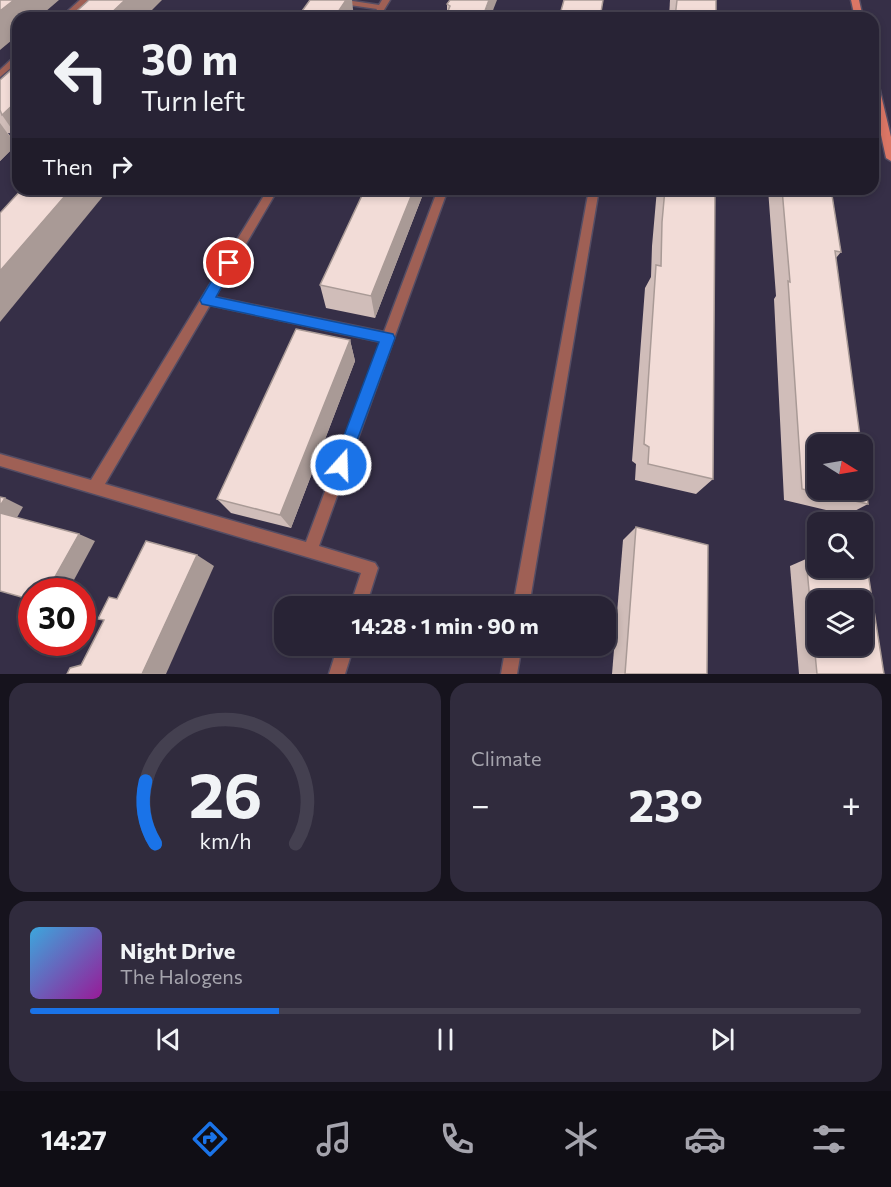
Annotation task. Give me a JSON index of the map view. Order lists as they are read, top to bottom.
{
  "north": "right",
  "page": {
    "turn": ["30 m", "Turn left"],
    "then": "Then",
    "limit": "30",
    "trip": "14:28 · 1 min · 90 m",
    "tile": "Climate",
    "heat": ["−", "23°", "+"],
    "song": ["Night Drive", "The Halogens"],
    "tabs": "14:27",
    "gauge": ["26", "km/h"]
  }
}
